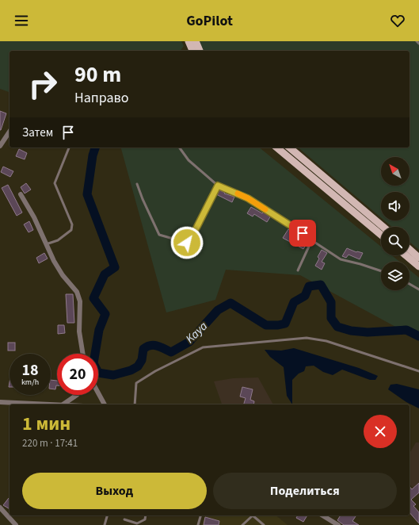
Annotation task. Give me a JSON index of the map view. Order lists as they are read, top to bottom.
{
  "water": ["Kaya"],
  "north": "top left",
  "page": {
    "header": "GoPilot",
    "turn": ["90 m", "Направо"],
    "then": "Затем",
    "speed": "18 km/h",
    "limit": "20",
    "heading": ["1 мин", "220 m · 17:41"],
    "buttons": ["Выход", "Поделиться"]
  }
}
